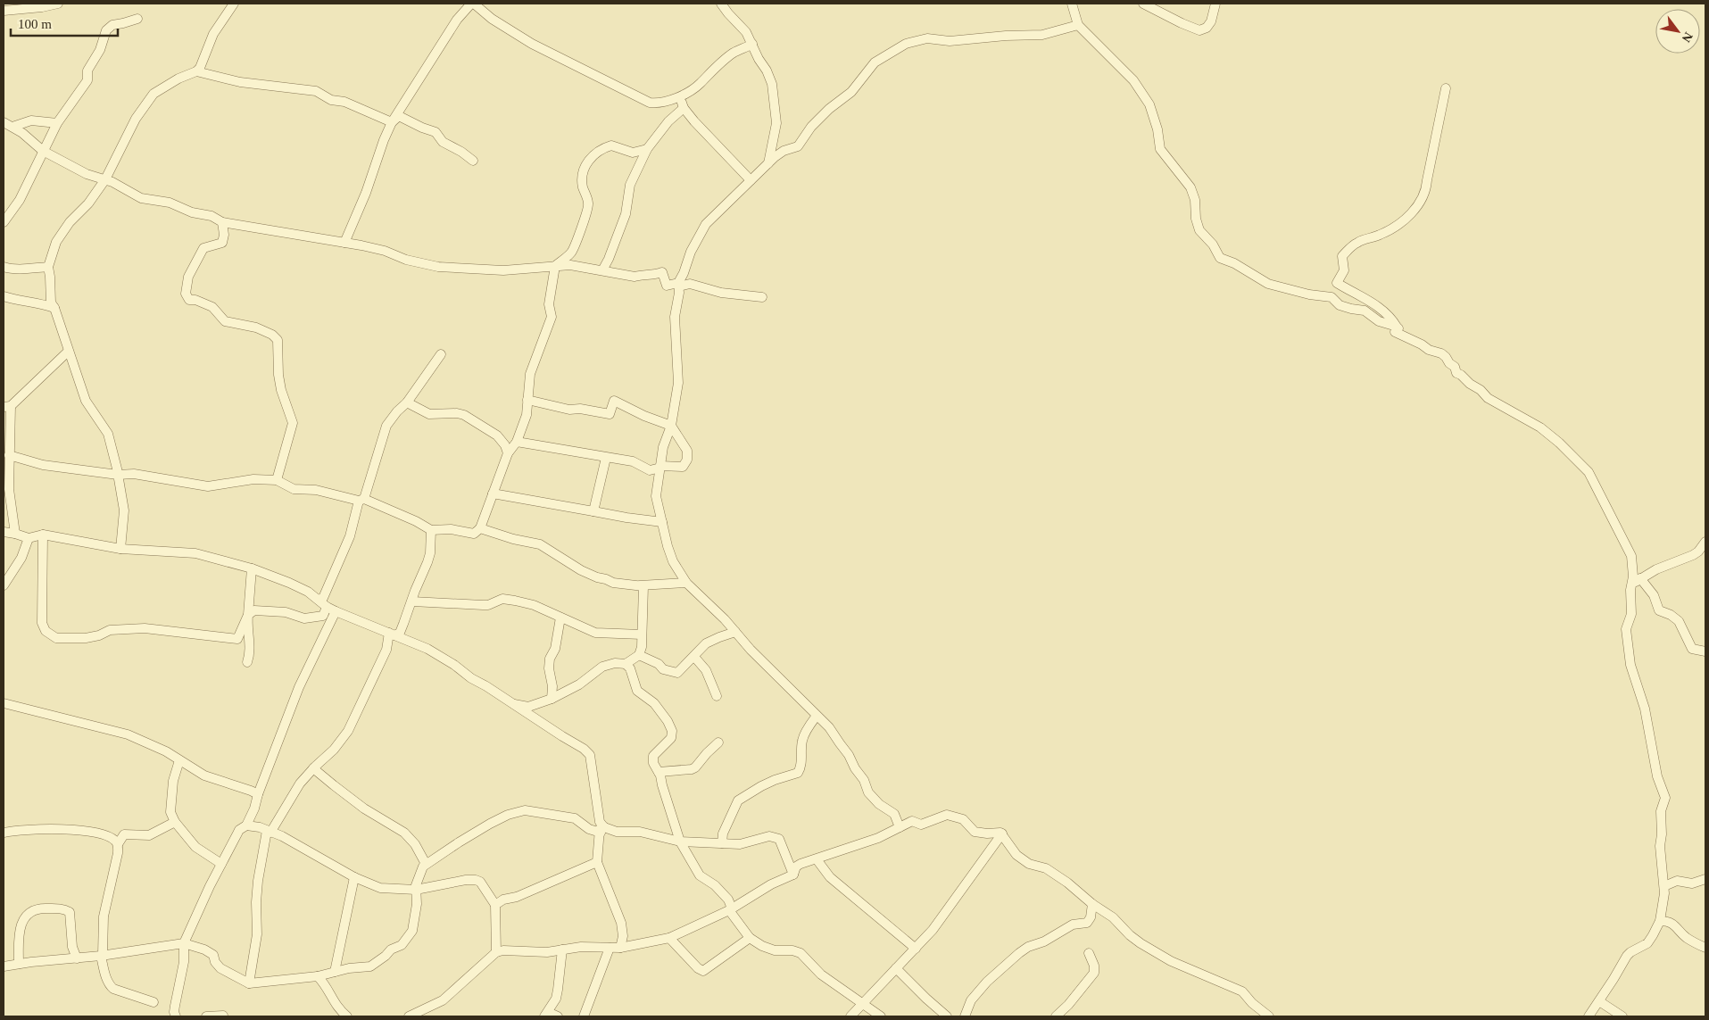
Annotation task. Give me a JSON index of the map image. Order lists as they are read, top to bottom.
{
  "scale_bar": "100 m",
  "north": "bottom right"
}
